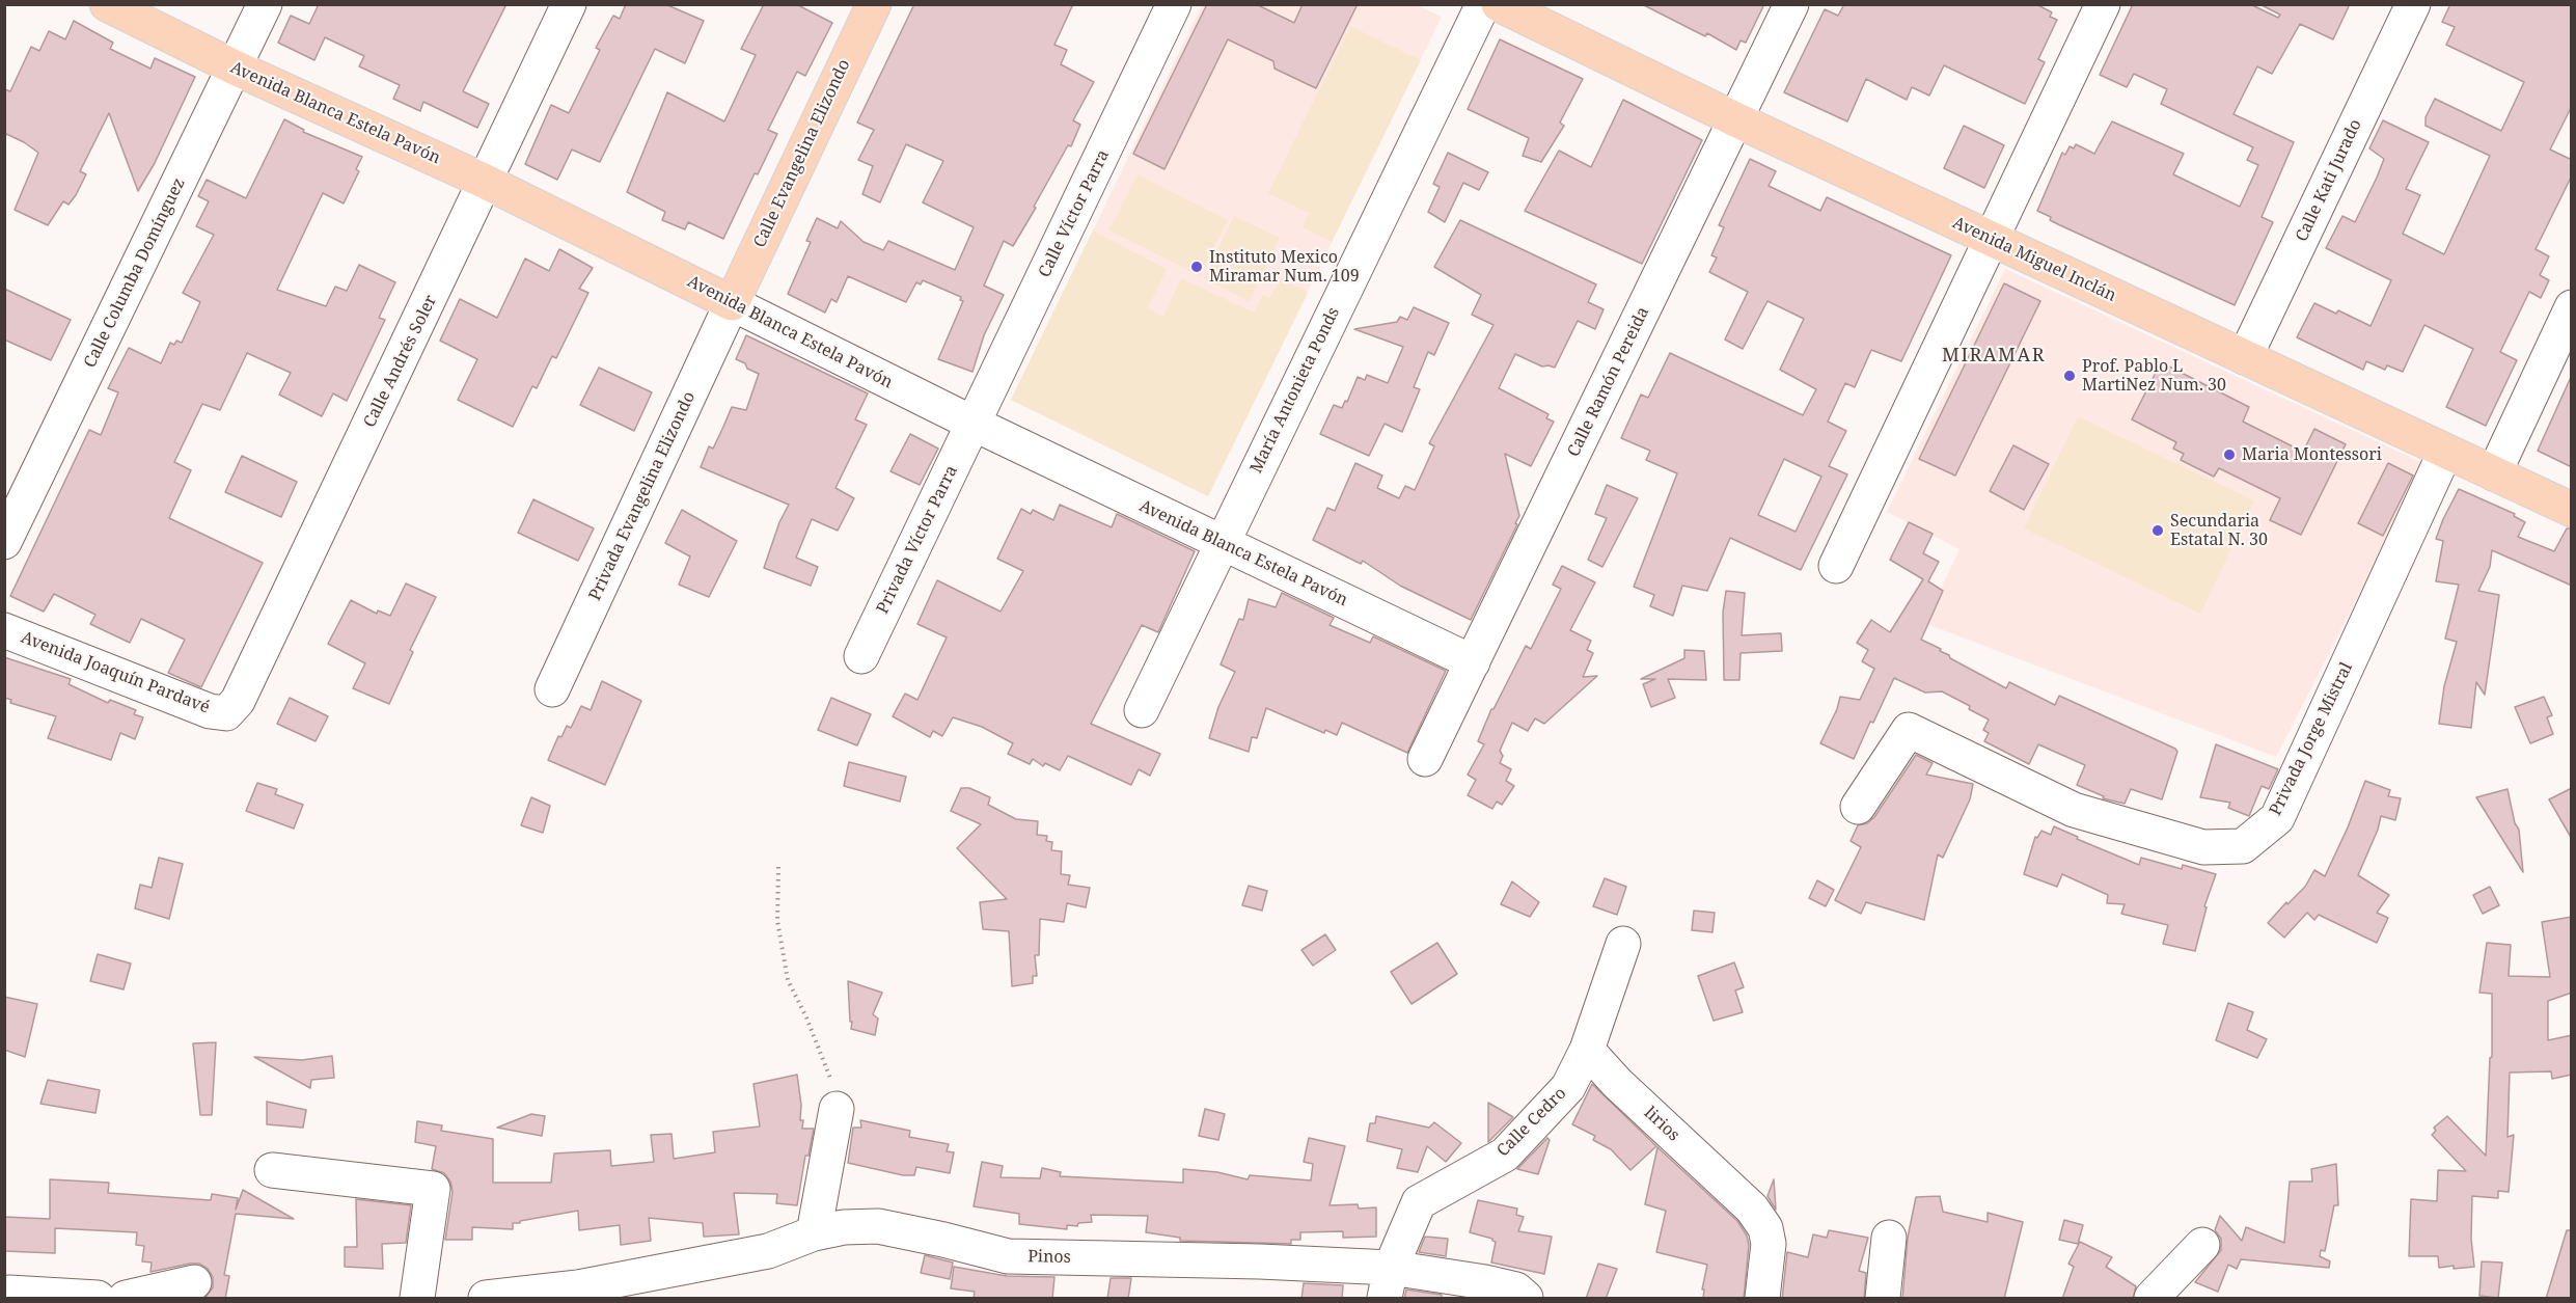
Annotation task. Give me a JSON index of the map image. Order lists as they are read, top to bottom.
{
  "streets": {
    "main road": ["Avenida Blanca Estela Pavón", "Calle Evangelina Elizondo", "Avenida Miguel Inclán"],
    "street": [
      "Calle Kati Jurado",
      "Calle Víctor Parra",
      "Calle Columba Domínguez",
      "Calle Andrés Soler",
      "Calle Ramón Pereida",
      "María Antonieta Ponds",
      "Privada Evangelina Elizondo",
      "Privada Víctor Parra",
      "Avenida Joaquín Pardavé",
      "Privada Jorge Mistral",
      "Calle Cedro",
      "lirios",
      "Pinos"
    ]
  },
  "crossings": [
    ["Avenida Blanca Estela Pavón", "Calle Evangelina Elizondo"],
    ["Avenida Blanca Estela Pavón", "Calle Víctor Parra"],
    ["Avenida Blanca Estela Pavón", "Calle Columba Domínguez"],
    ["Avenida Blanca Estela Pavón", "Calle Andrés Soler"],
    ["Avenida Blanca Estela Pavón", "Calle Ramón Pereida"],
    ["Avenida Blanca Estela Pavón", "María Antonieta Ponds"],
    ["Avenida Blanca Estela Pavón", "Privada Evangelina Elizondo"],
    ["Avenida Blanca Estela Pavón", "Privada Víctor Parra"],
    ["Calle Evangelina Elizondo", "Privada Evangelina Elizondo"],
    ["Calle Kati Jurado", "Avenida Miguel Inclán"],
    ["Calle Víctor Parra", "Privada Víctor Parra"],
    ["Avenida Miguel Inclán", "Calle Ramón Pereida"],
    ["Avenida Miguel Inclán", "Privada Jorge Mistral"],
    ["Calle Andrés Soler", "Avenida Joaquín Pardavé"],
    ["Calle Cedro", "lirios"],
    ["Calle Cedro", "Pinos"]
  ],
  "districts": ["MIRAMAR"],
  "places": [
    "Instituto Mexico Miramar Num. 109",
    "Prof. Pablo L MartiNez Num. 30",
    "Maria Montessori",
    "Secundaria Estatal N. 30"
  ]
}
